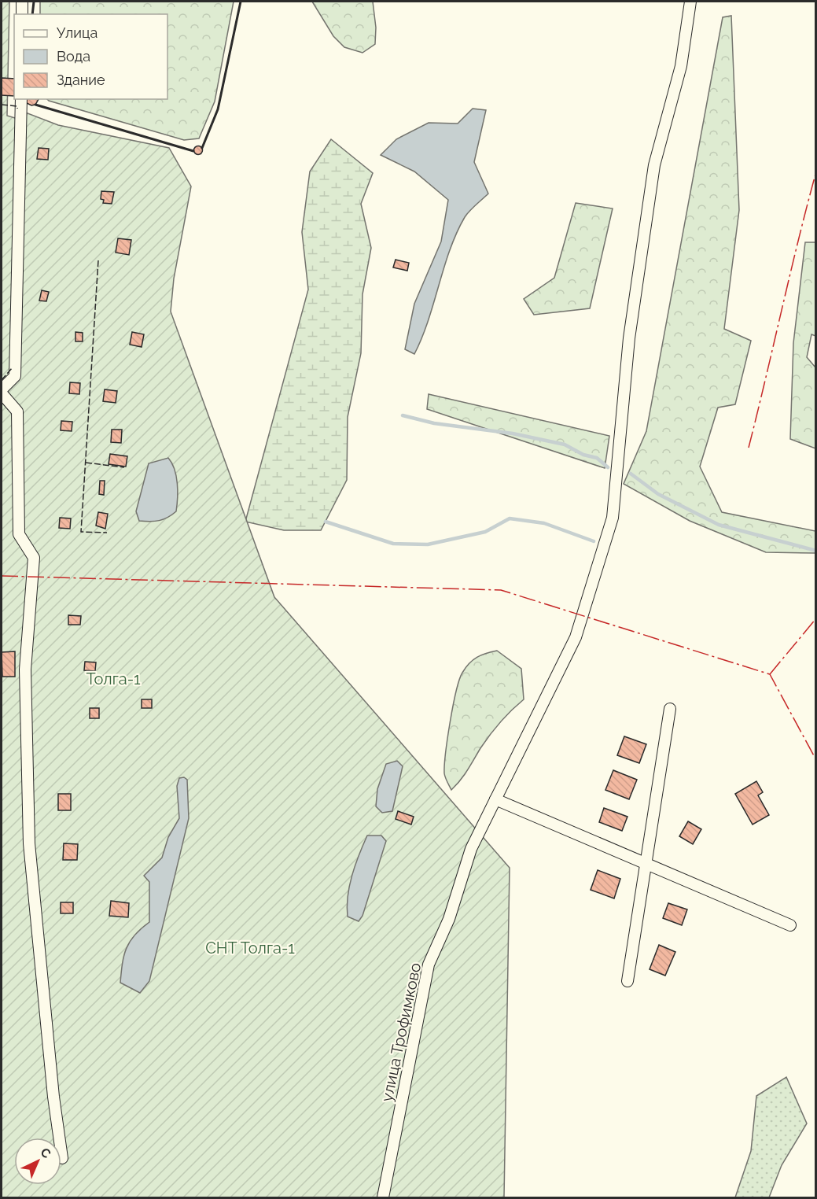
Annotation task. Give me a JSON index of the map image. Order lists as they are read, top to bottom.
{
  "streets": {
    "street": ["улица Трофимково"]
  },
  "parks": ["Толга-1", "СНТ Толга-1"],
  "legend": ["Улица", "Вода", "Здание"],
  "north": "top right"
}
